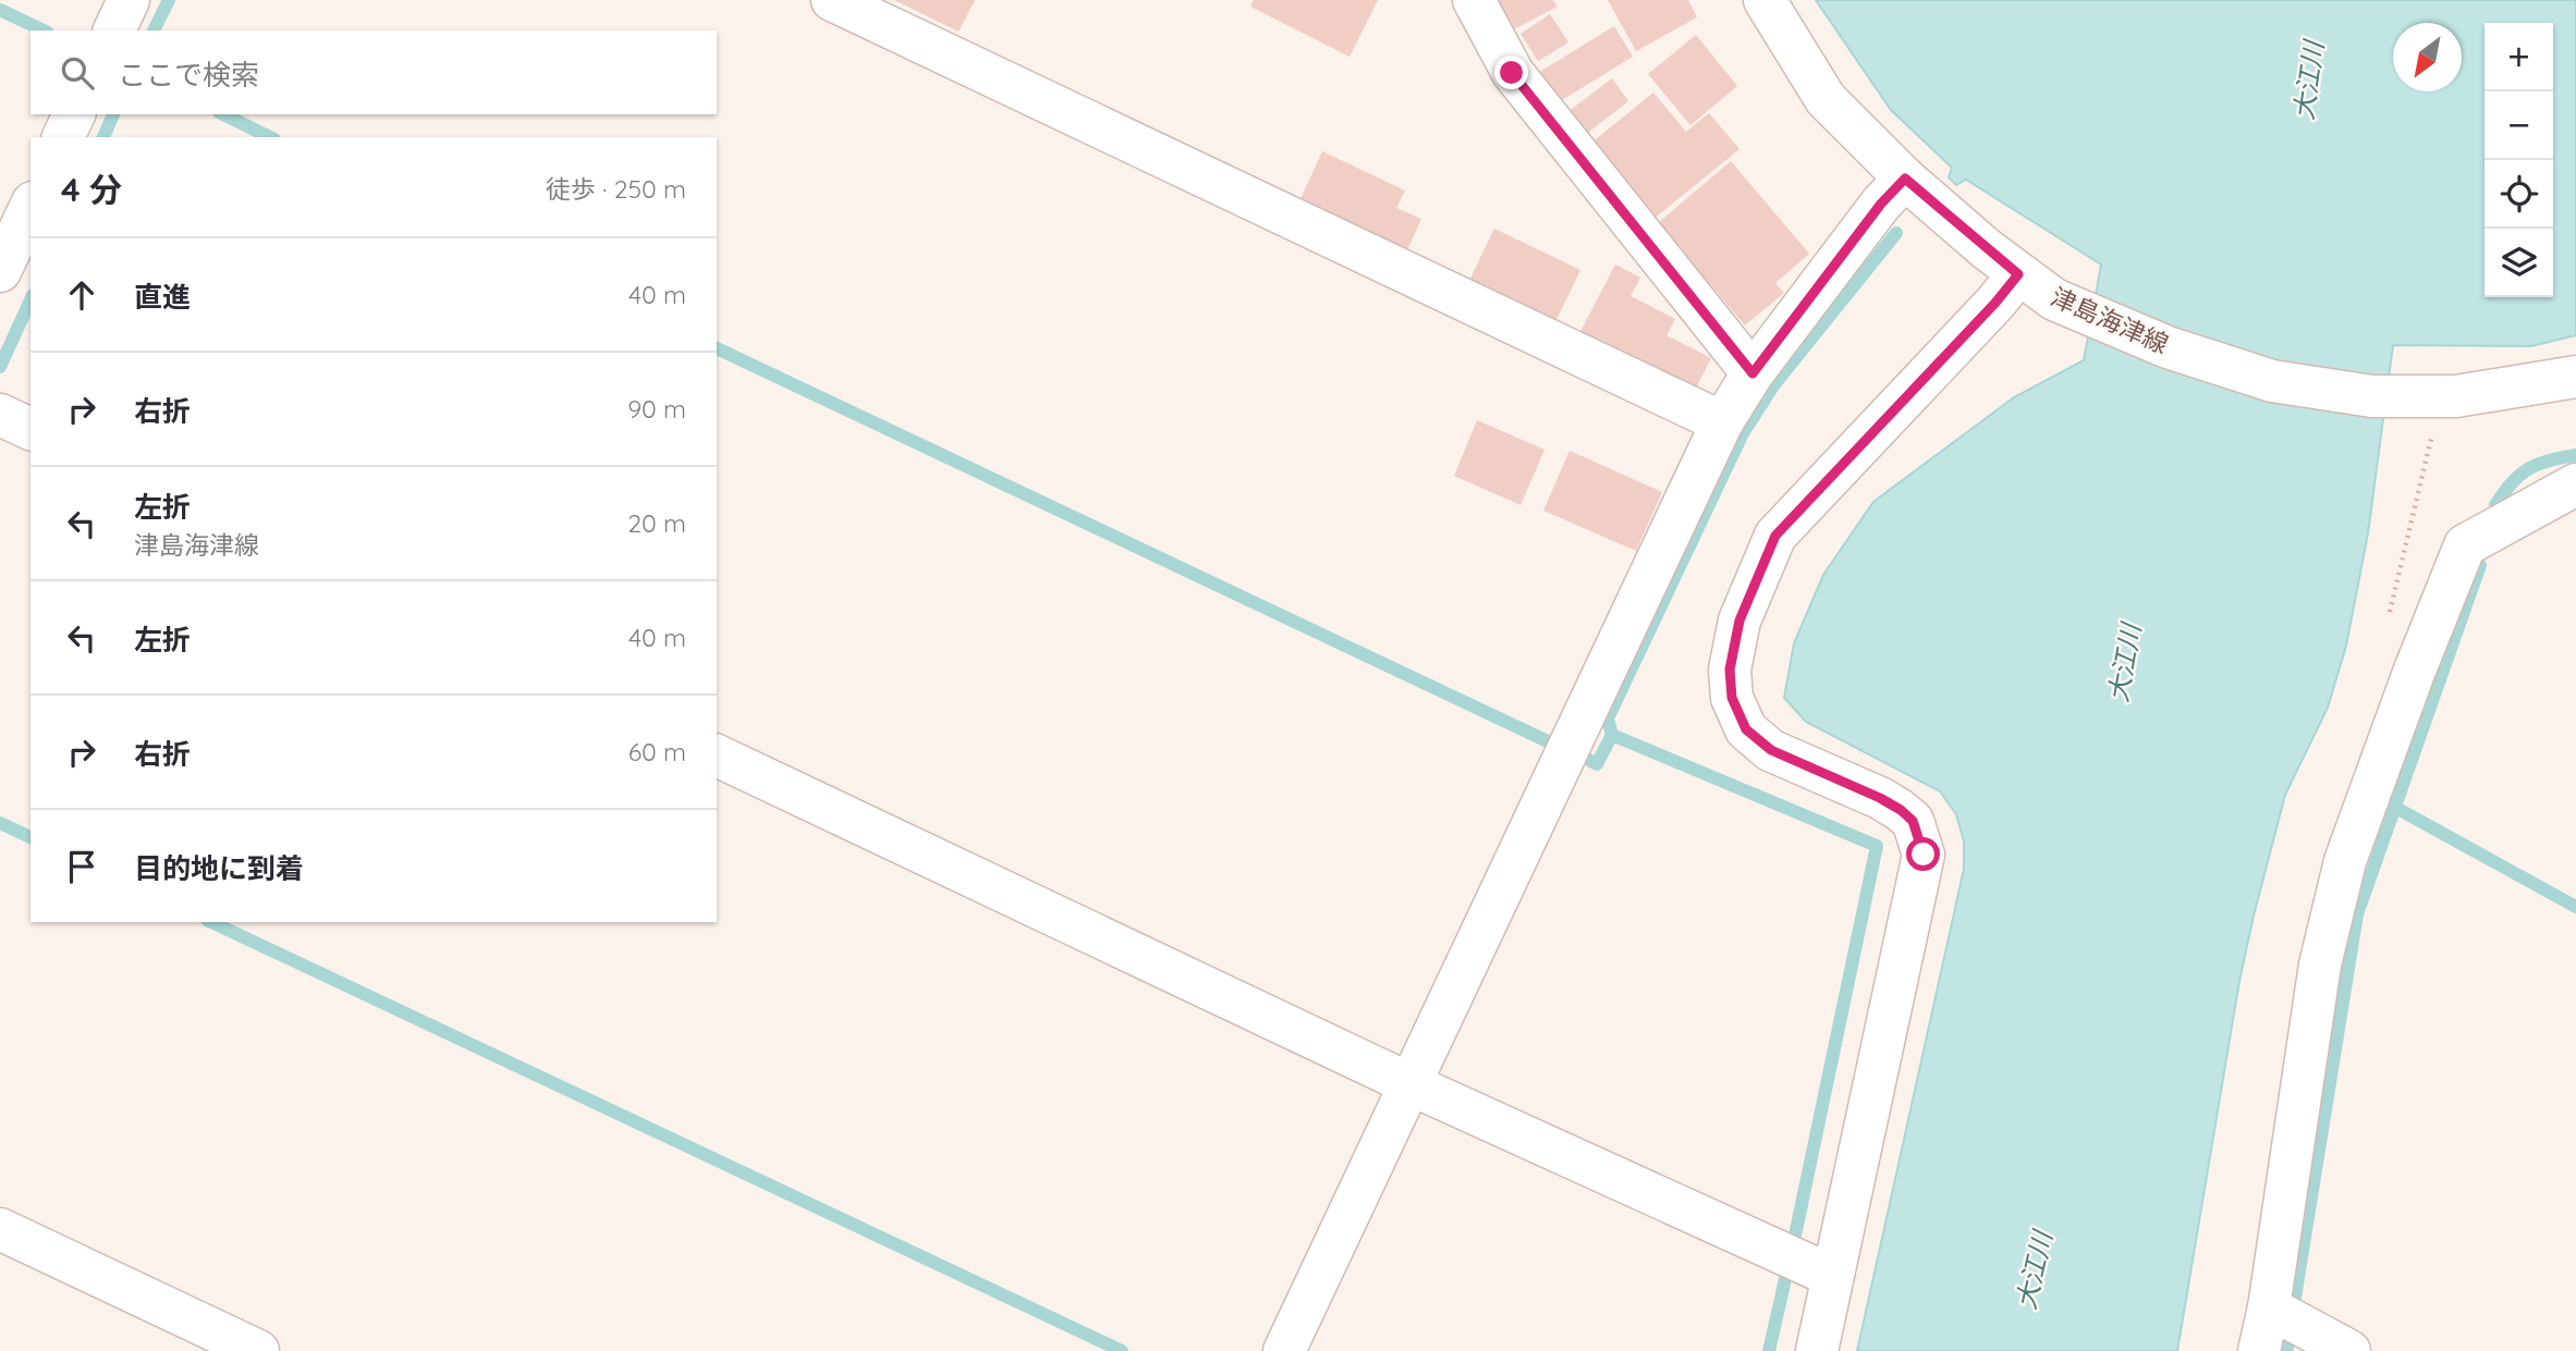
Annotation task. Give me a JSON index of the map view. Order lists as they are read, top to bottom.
{
  "streets": {
    "street": ["津島海津線"]
  },
  "water": ["大江川"],
  "north": "bottom left",
  "page": {
    "map_buttons": ["+", "−"],
    "search": "ここで検索",
    "heading": ["4 分", "徒歩 · 250 m"],
    "list": [
      ["直進", "40 m"],
      ["右折", "90 m"],
      ["左折", "津島海津線", "20 m"],
      ["左折", "40 m"],
      ["右折", "60 m"],
      "目的地に到着"
    ]
  }
}
